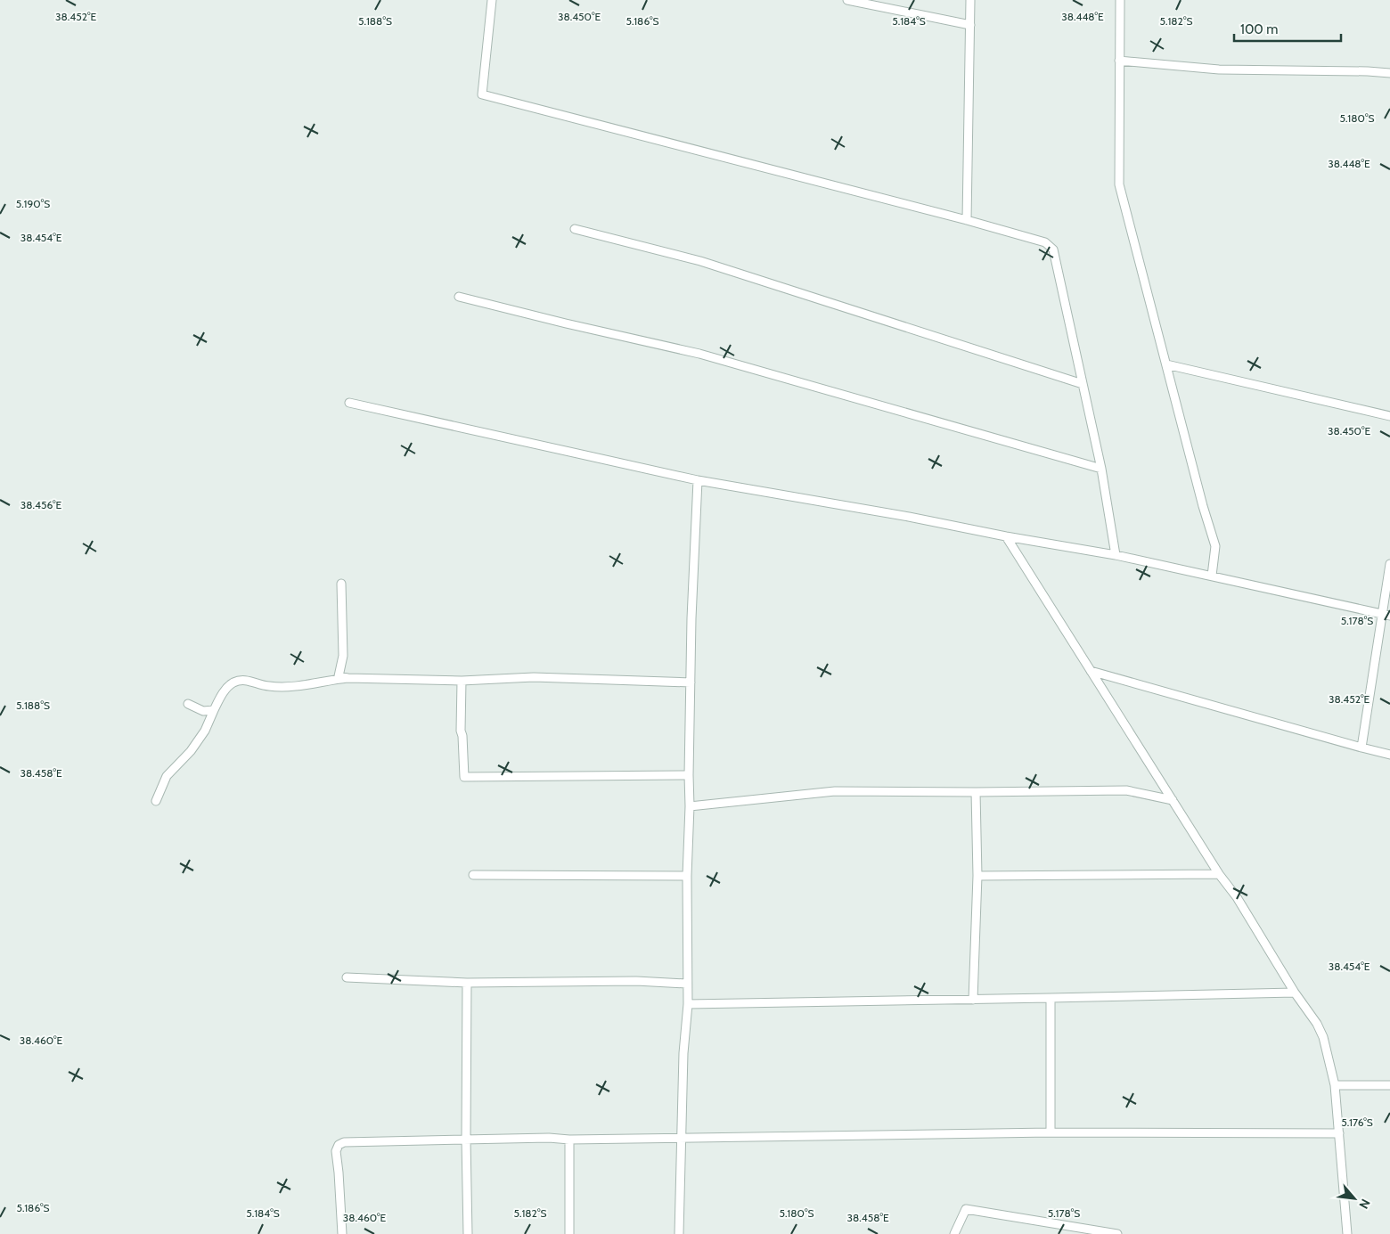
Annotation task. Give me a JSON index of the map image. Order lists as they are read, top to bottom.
{
  "scale_bar": "100 m",
  "north": "bottom right",
  "coordinates": [
    "38.452°E",
    "38.450°E",
    "38.448°E",
    "5.188°S",
    "5.186°S",
    "5.184°S",
    "5.182°S",
    "5.180°S",
    "5.190°S",
    "38.454°E",
    "38.456°E",
    "5.178°S",
    "38.458°E",
    "38.460°E",
    "5.176°S"
  ]
}
